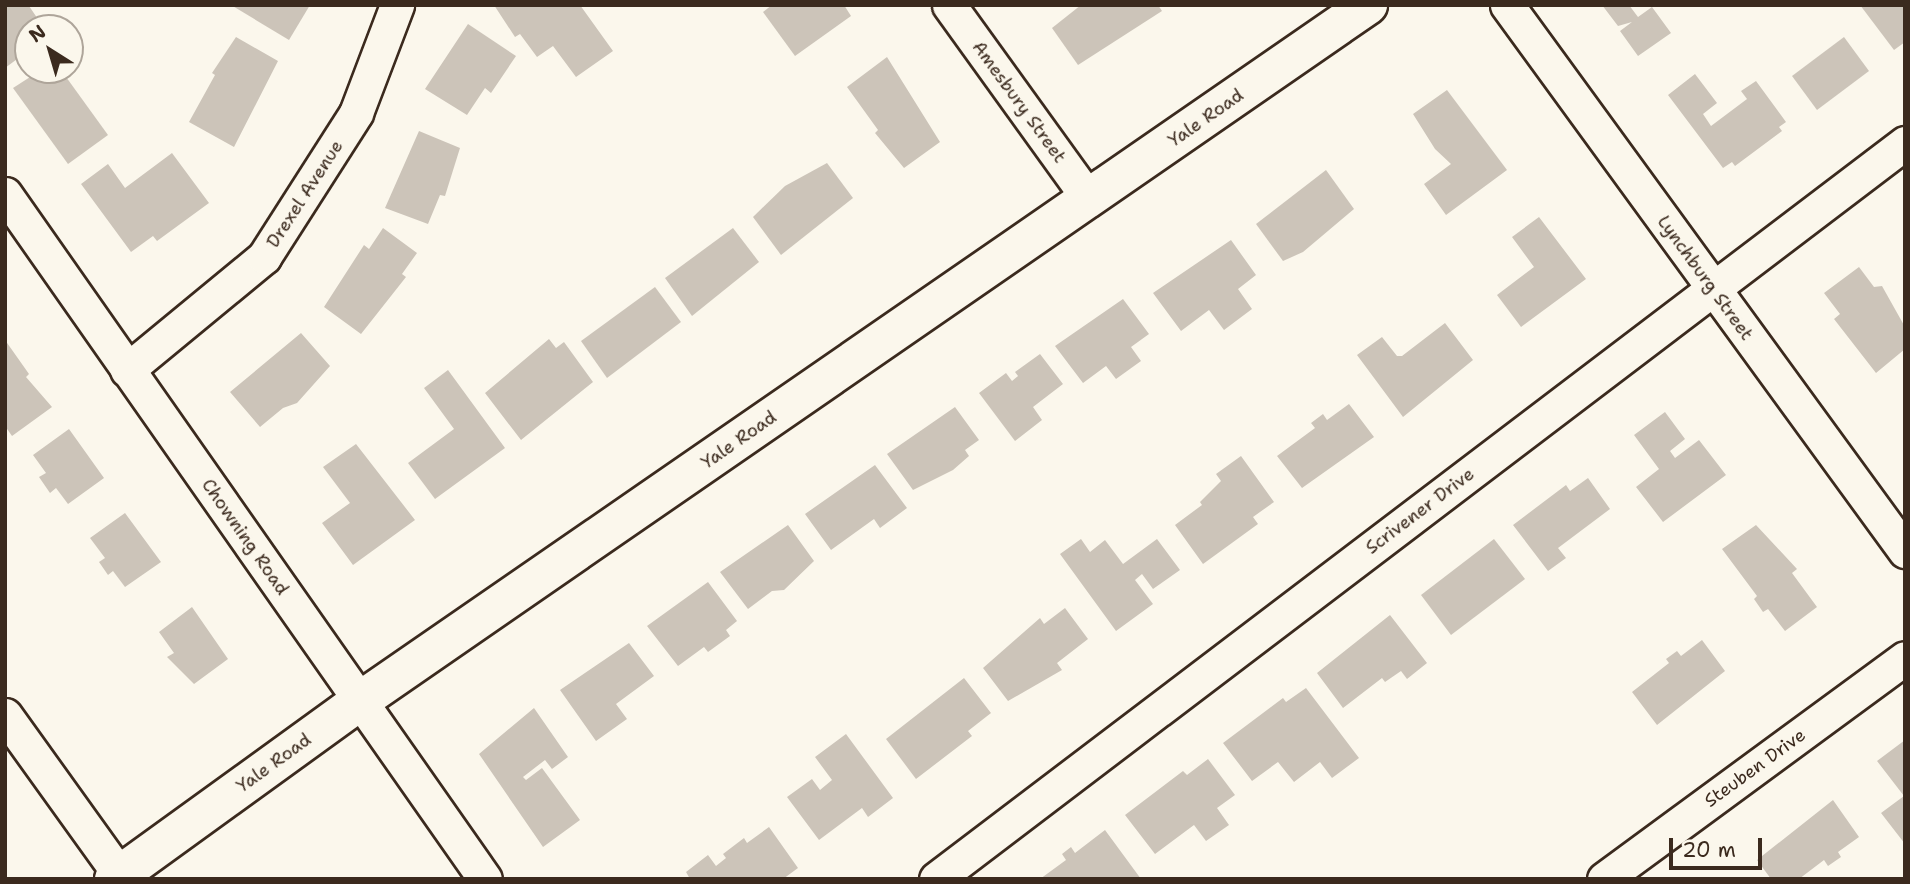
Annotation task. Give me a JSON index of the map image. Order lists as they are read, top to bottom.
{
  "streets": {
    "main road": ["Yale Road"],
    "street": [
      "Amesbury Street",
      "Drexel Avenue",
      "Lynchburg Street",
      "Scrivener Drive",
      "Chowning Road",
      "Steuben Drive"
    ]
  },
  "crossings": [
    ["Amesbury Street", "Yale Road"],
    ["Yale Road", "Chowning Road"],
    ["Drexel Avenue", "Chowning Road"],
    ["Lynchburg Street", "Scrivener Drive"]
  ],
  "scale_bar": "20 m",
  "north": "top left"
}
